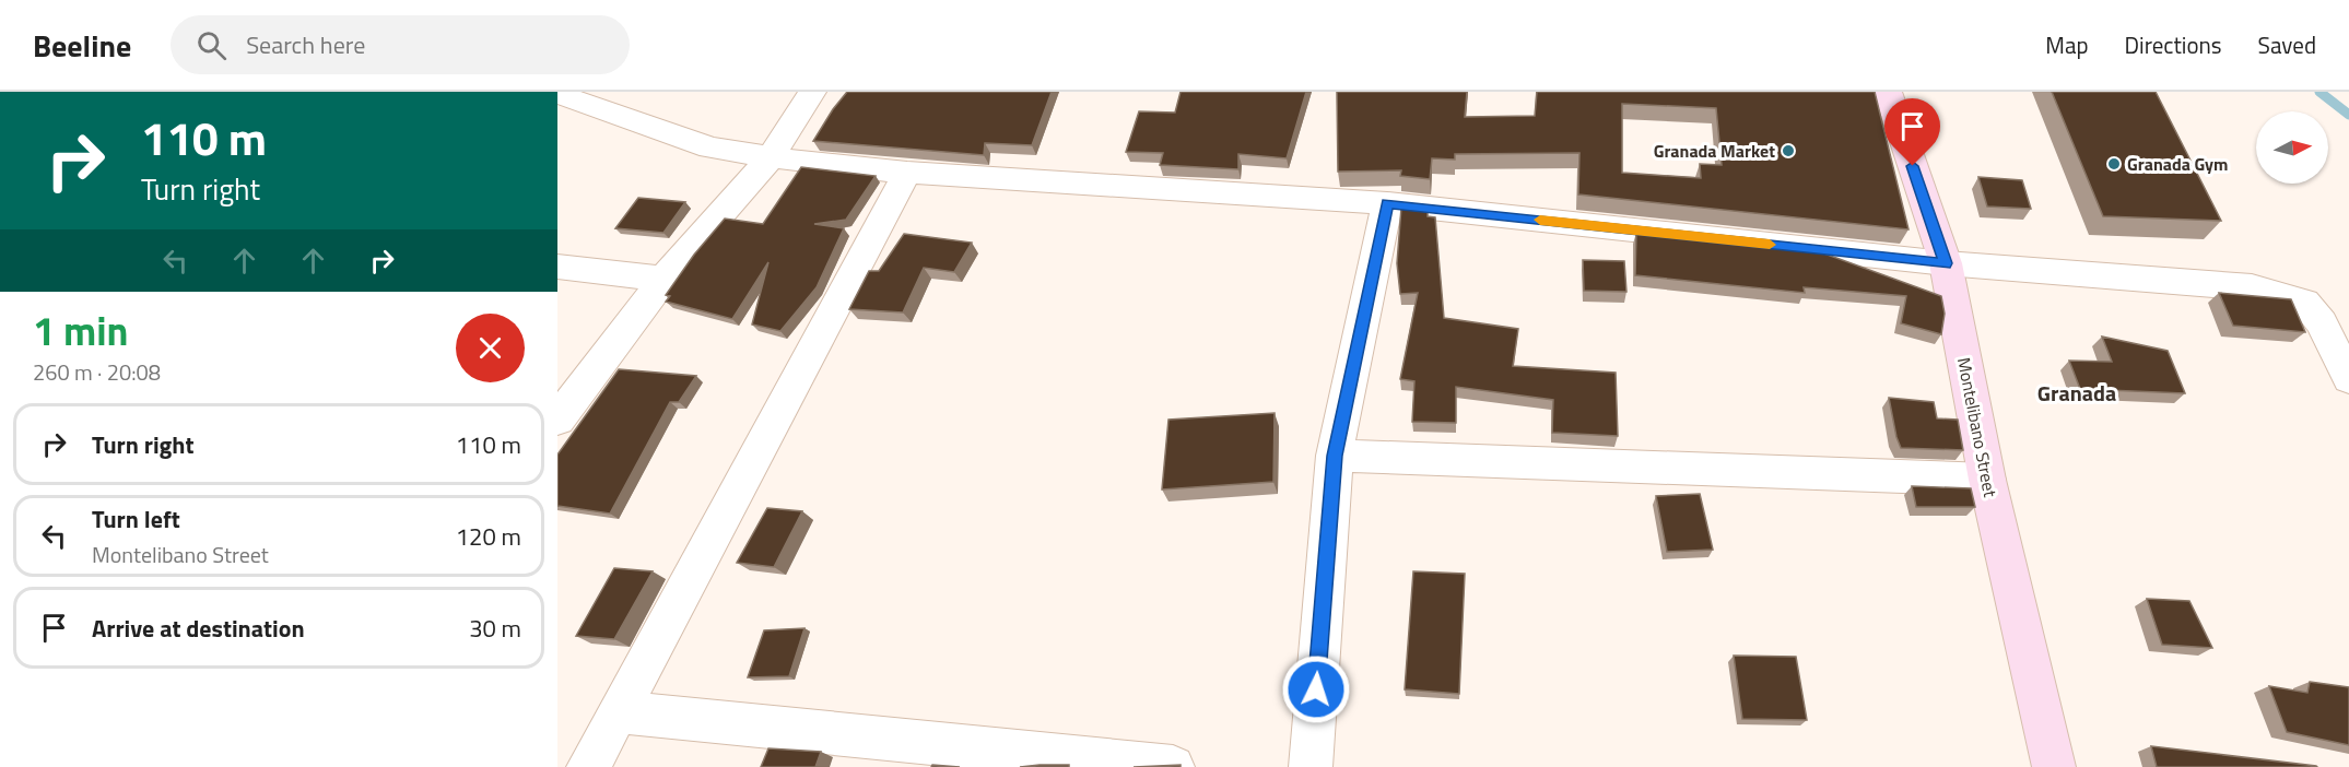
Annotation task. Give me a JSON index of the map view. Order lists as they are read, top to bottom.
{
  "streets": {
    "main road": ["Montelibano Street"]
  },
  "districts": ["Granada"],
  "places": ["Granada Market", "Granada Gym"],
  "north": "right",
  "page": {
    "header": "Beeline",
    "search": "Search here",
    "nav": ["Map", "Directions", "Saved"],
    "turn": ["110 m", "Turn right"],
    "heading": ["1 min", "260 m · 20:08"],
    "list": [
      {
        "name": "Turn right",
        "value": "110 m"
      },
      {
        "name": "Turn left",
        "note": "Montelibano Street",
        "value": "120 m"
      },
      {
        "name": "Arrive at destination",
        "value": "30 m"
      }
    ]
  }
}
